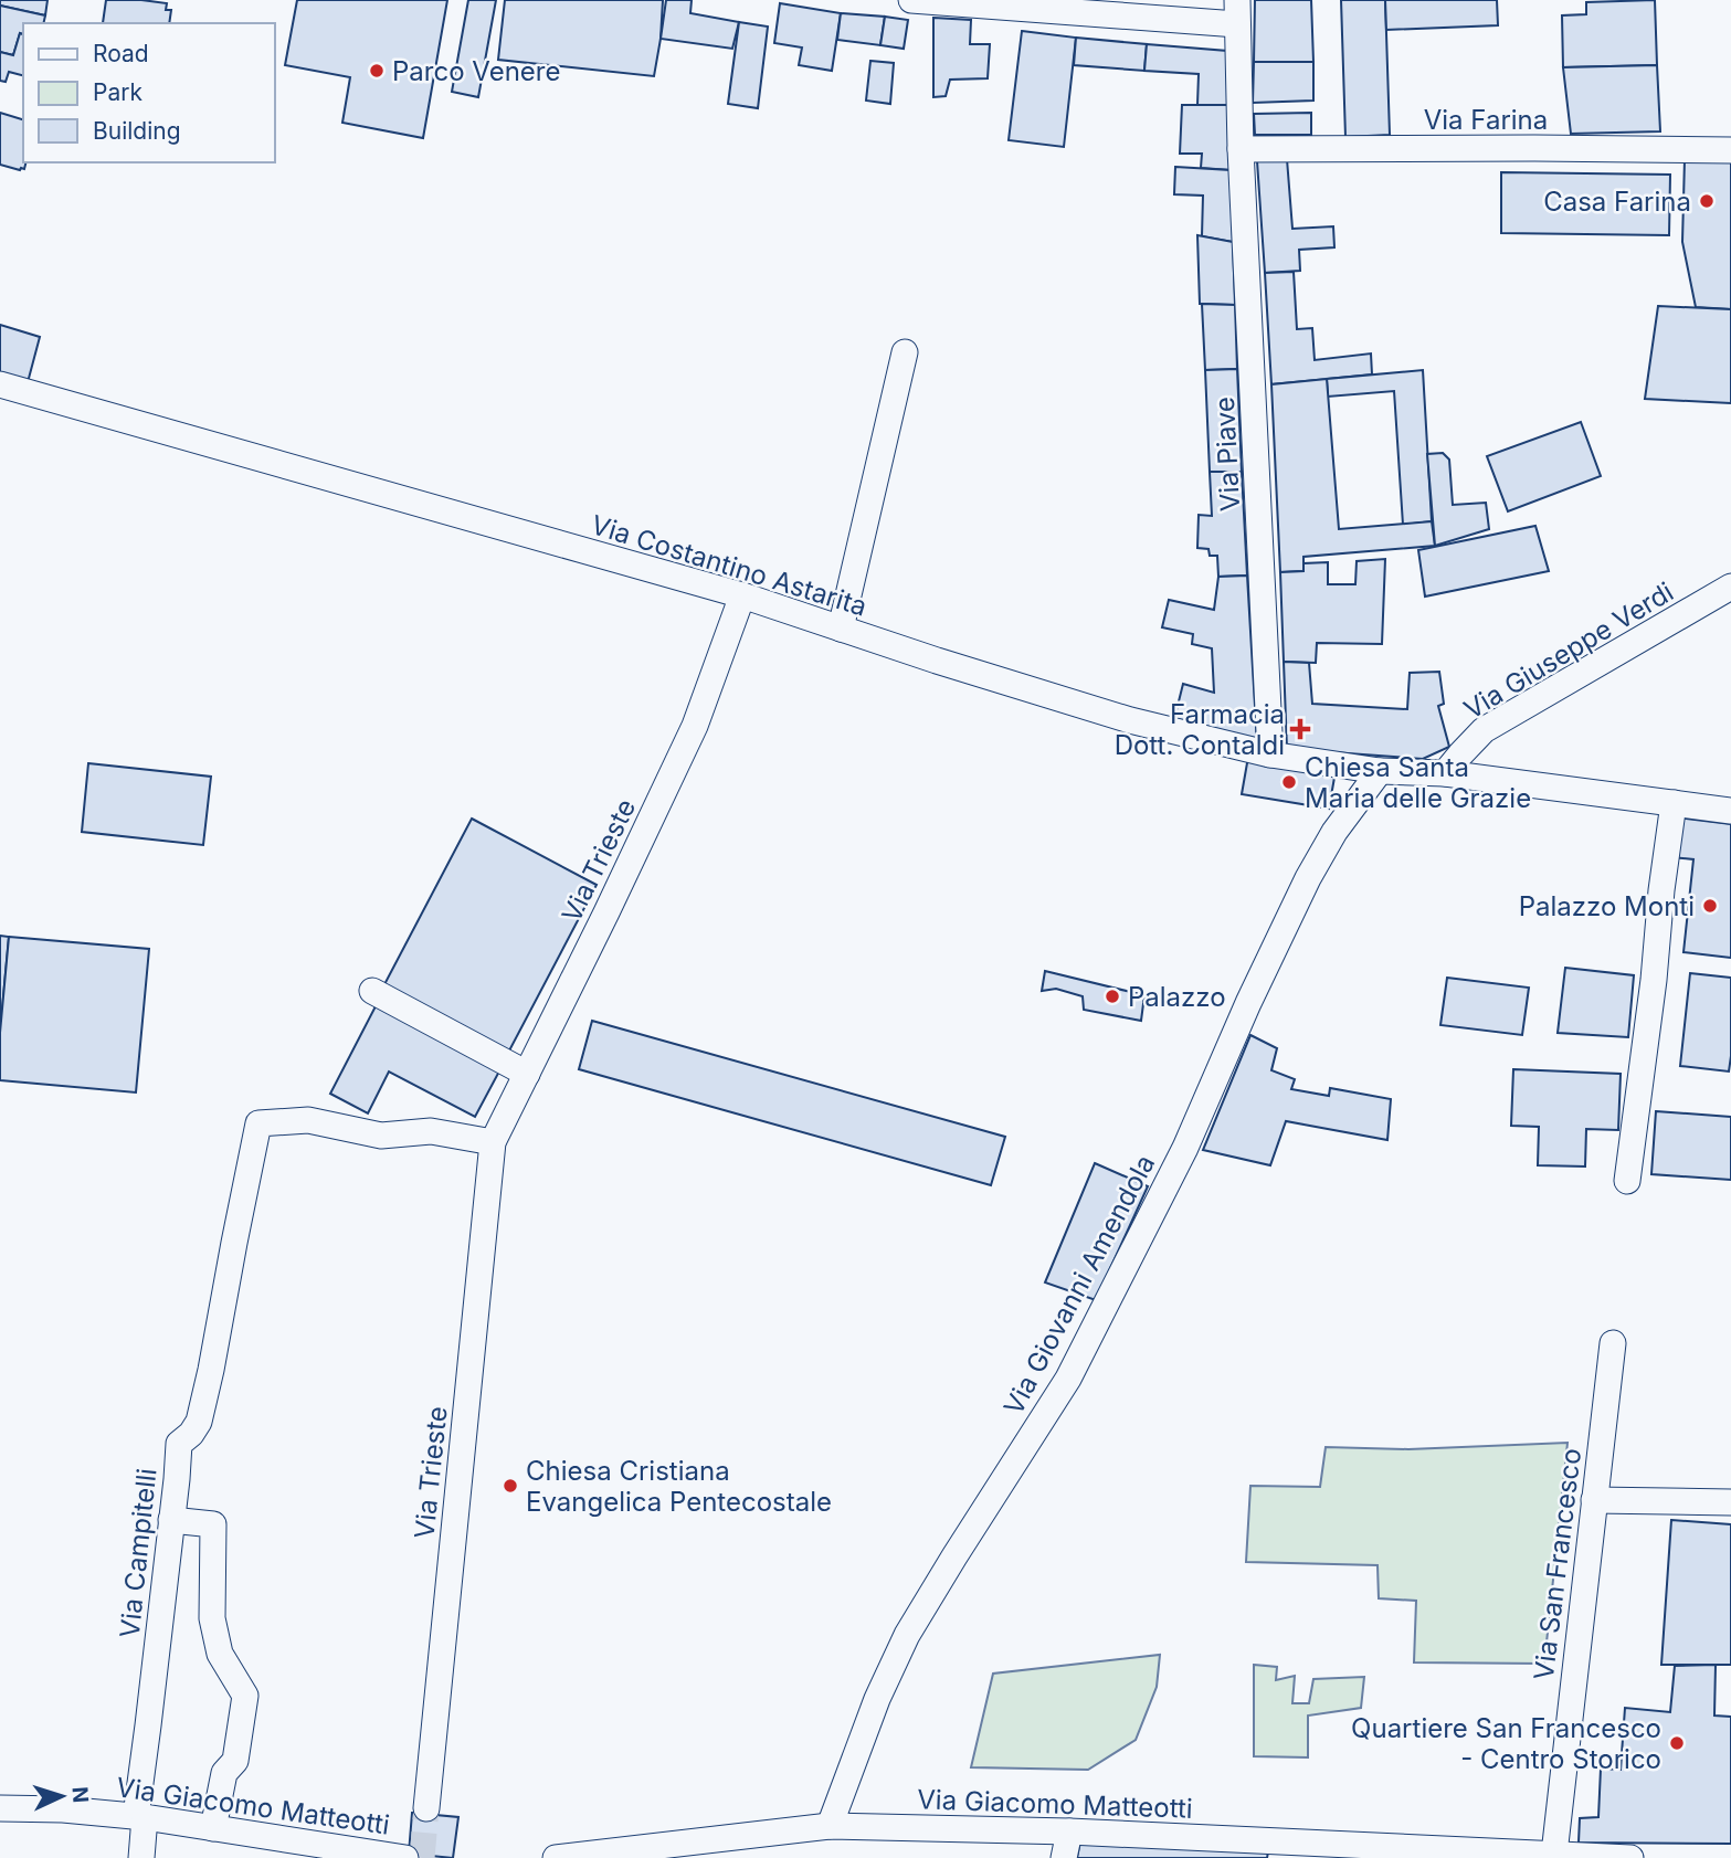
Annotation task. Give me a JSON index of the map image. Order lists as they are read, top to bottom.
{
  "streets": {
    "street": [
      "Via Farina",
      "Via Piave",
      "Via Costantino Astarita",
      "Via Giuseppe Verdi",
      "Via Trieste",
      "Via Giovanni Amendola",
      "Via Campitelli",
      "Via San Francesco",
      "Via Giacomo Matteotti"
    ]
  },
  "crossings": [
    ["Via Farina", "Via Piave"],
    ["Via Piave", "Via Costantino Astarita"],
    ["Via Costantino Astarita", "Via Giuseppe Verdi"],
    ["Via Costantino Astarita", "Via Trieste"],
    ["Via Costantino Astarita", "Via Giovanni Amendola"],
    ["Via Trieste", "Via Campitelli"],
    ["Via Giovanni Amendola", "Via Giacomo Matteotti"],
    ["Via Campitelli", "Via Giacomo Matteotti"],
    ["Via San Francesco", "Via Giacomo Matteotti"]
  ],
  "places": {
    "other": [
      "Parco Venere",
      "Casa Farina",
      "Chiesa Santa Maria delle Grazie",
      "Palazzo Monti",
      "Palazzo",
      "Chiesa Cristiana Evangelica Pentecostale",
      "Quartiere San Francesco - Centro Storico"
    ],
    "health": ["Farmacia Dott. Contaldi"]
  },
  "legend": ["Road", "Park", "Building"],
  "north": "right"
}
